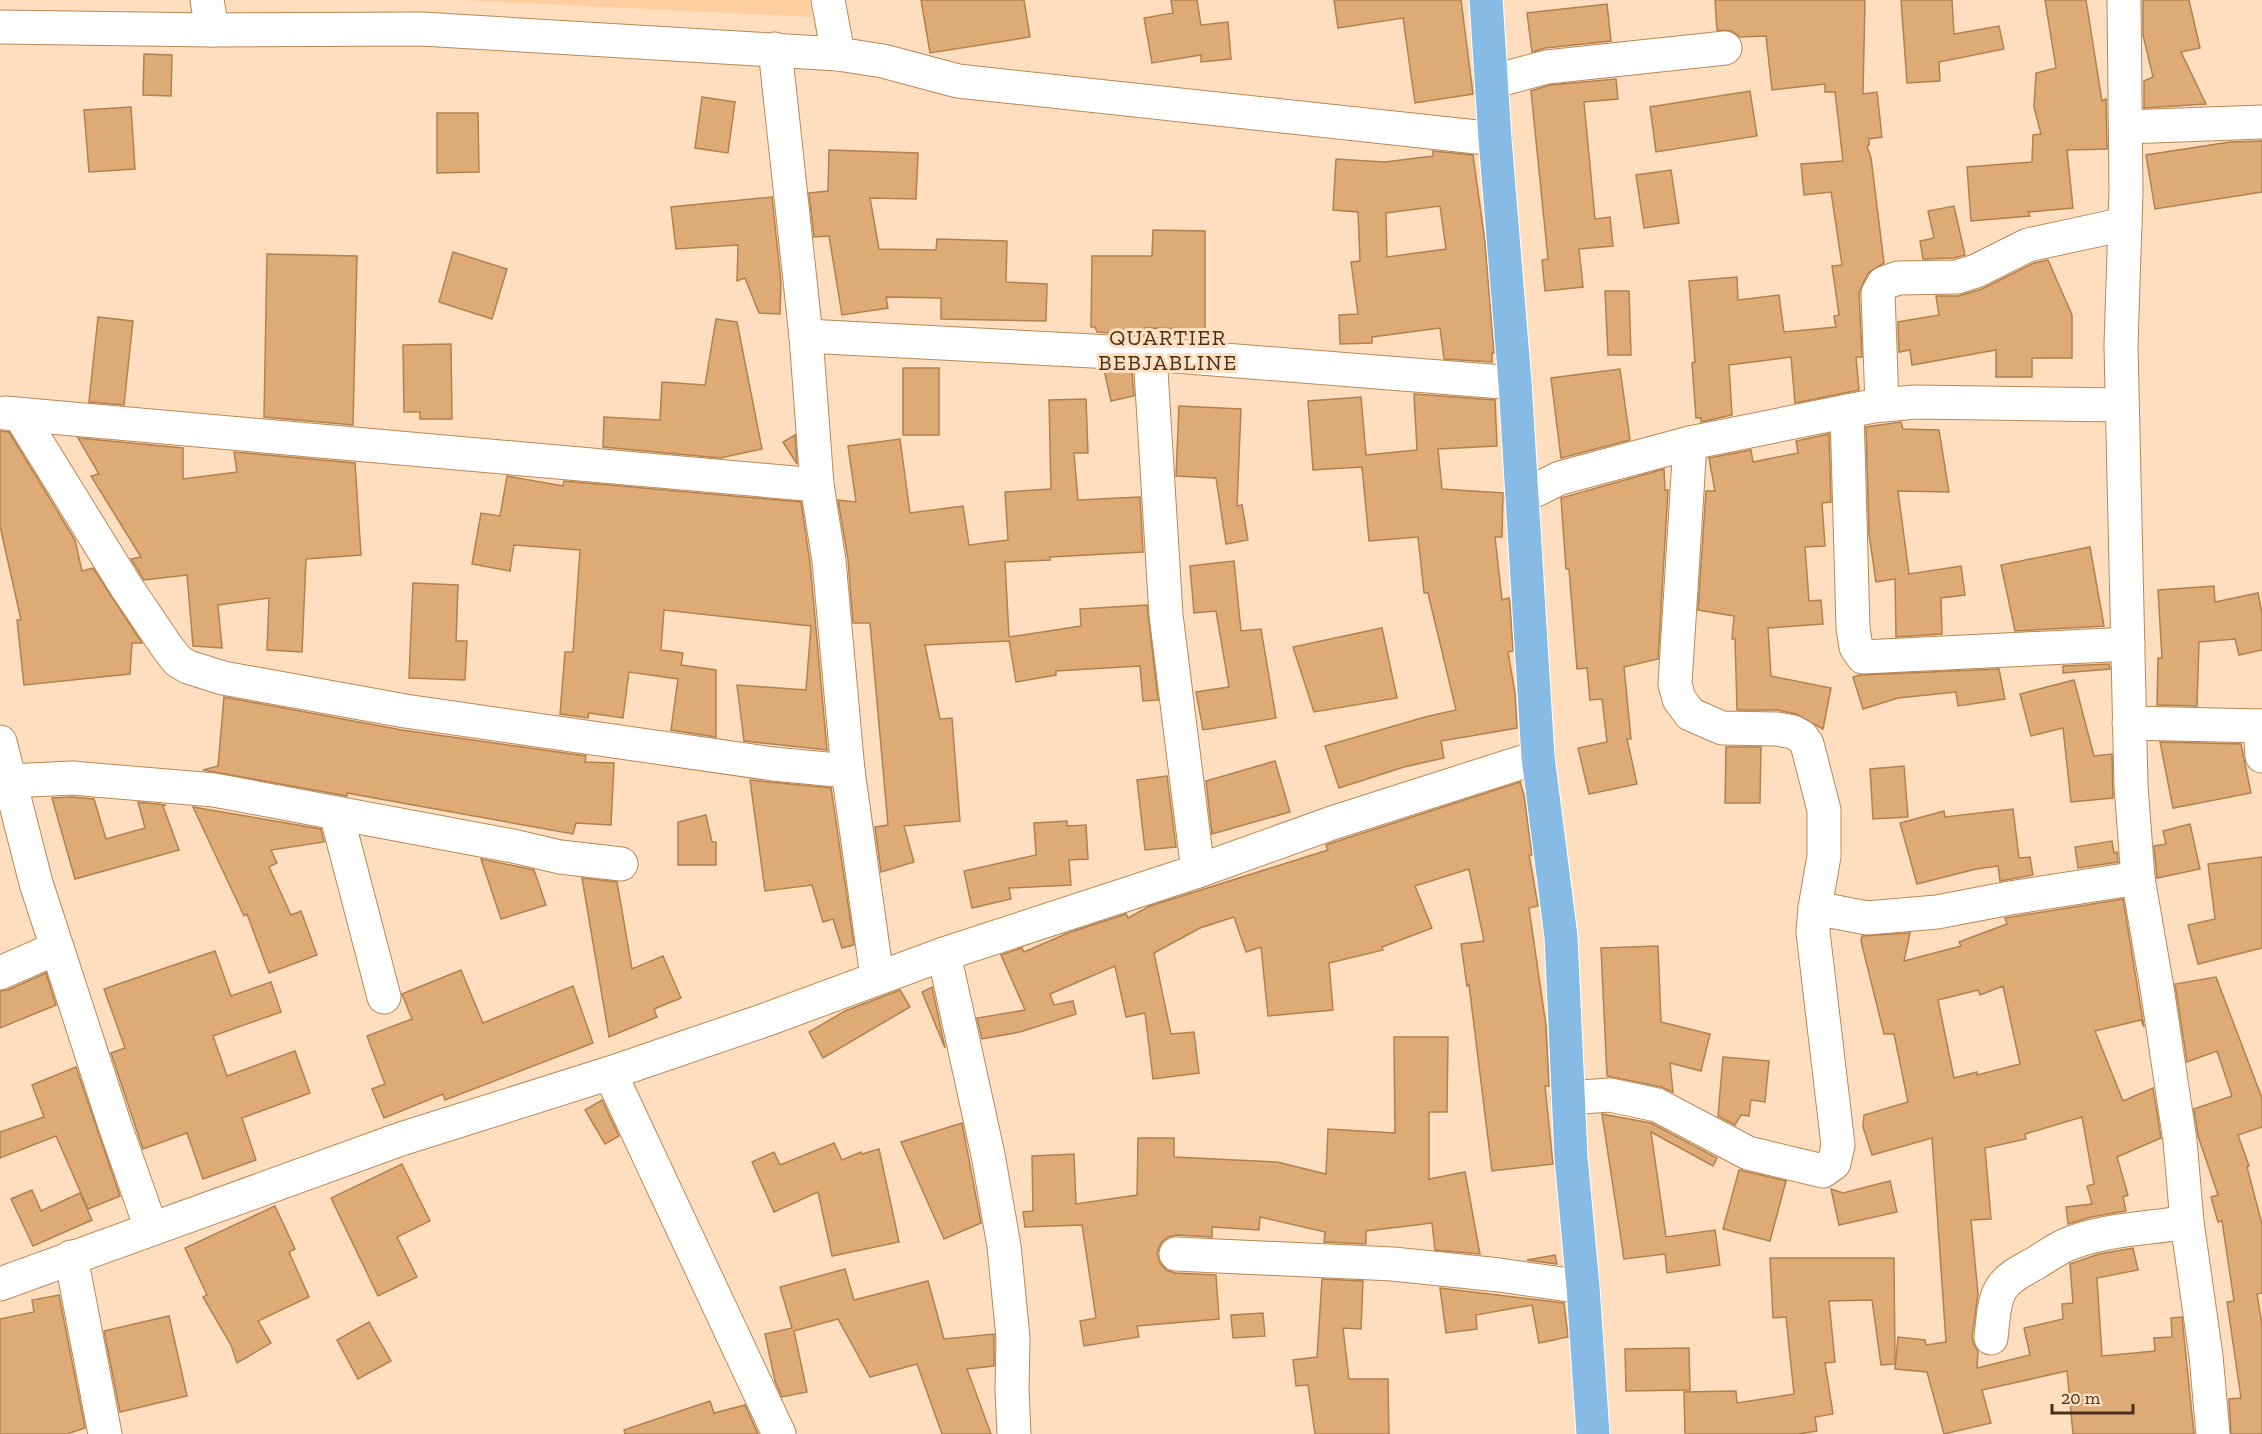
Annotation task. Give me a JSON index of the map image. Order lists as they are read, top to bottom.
{
  "districts": ["QUARTIER BEBJABLINE"],
  "scale_bar": "20 m"
}
